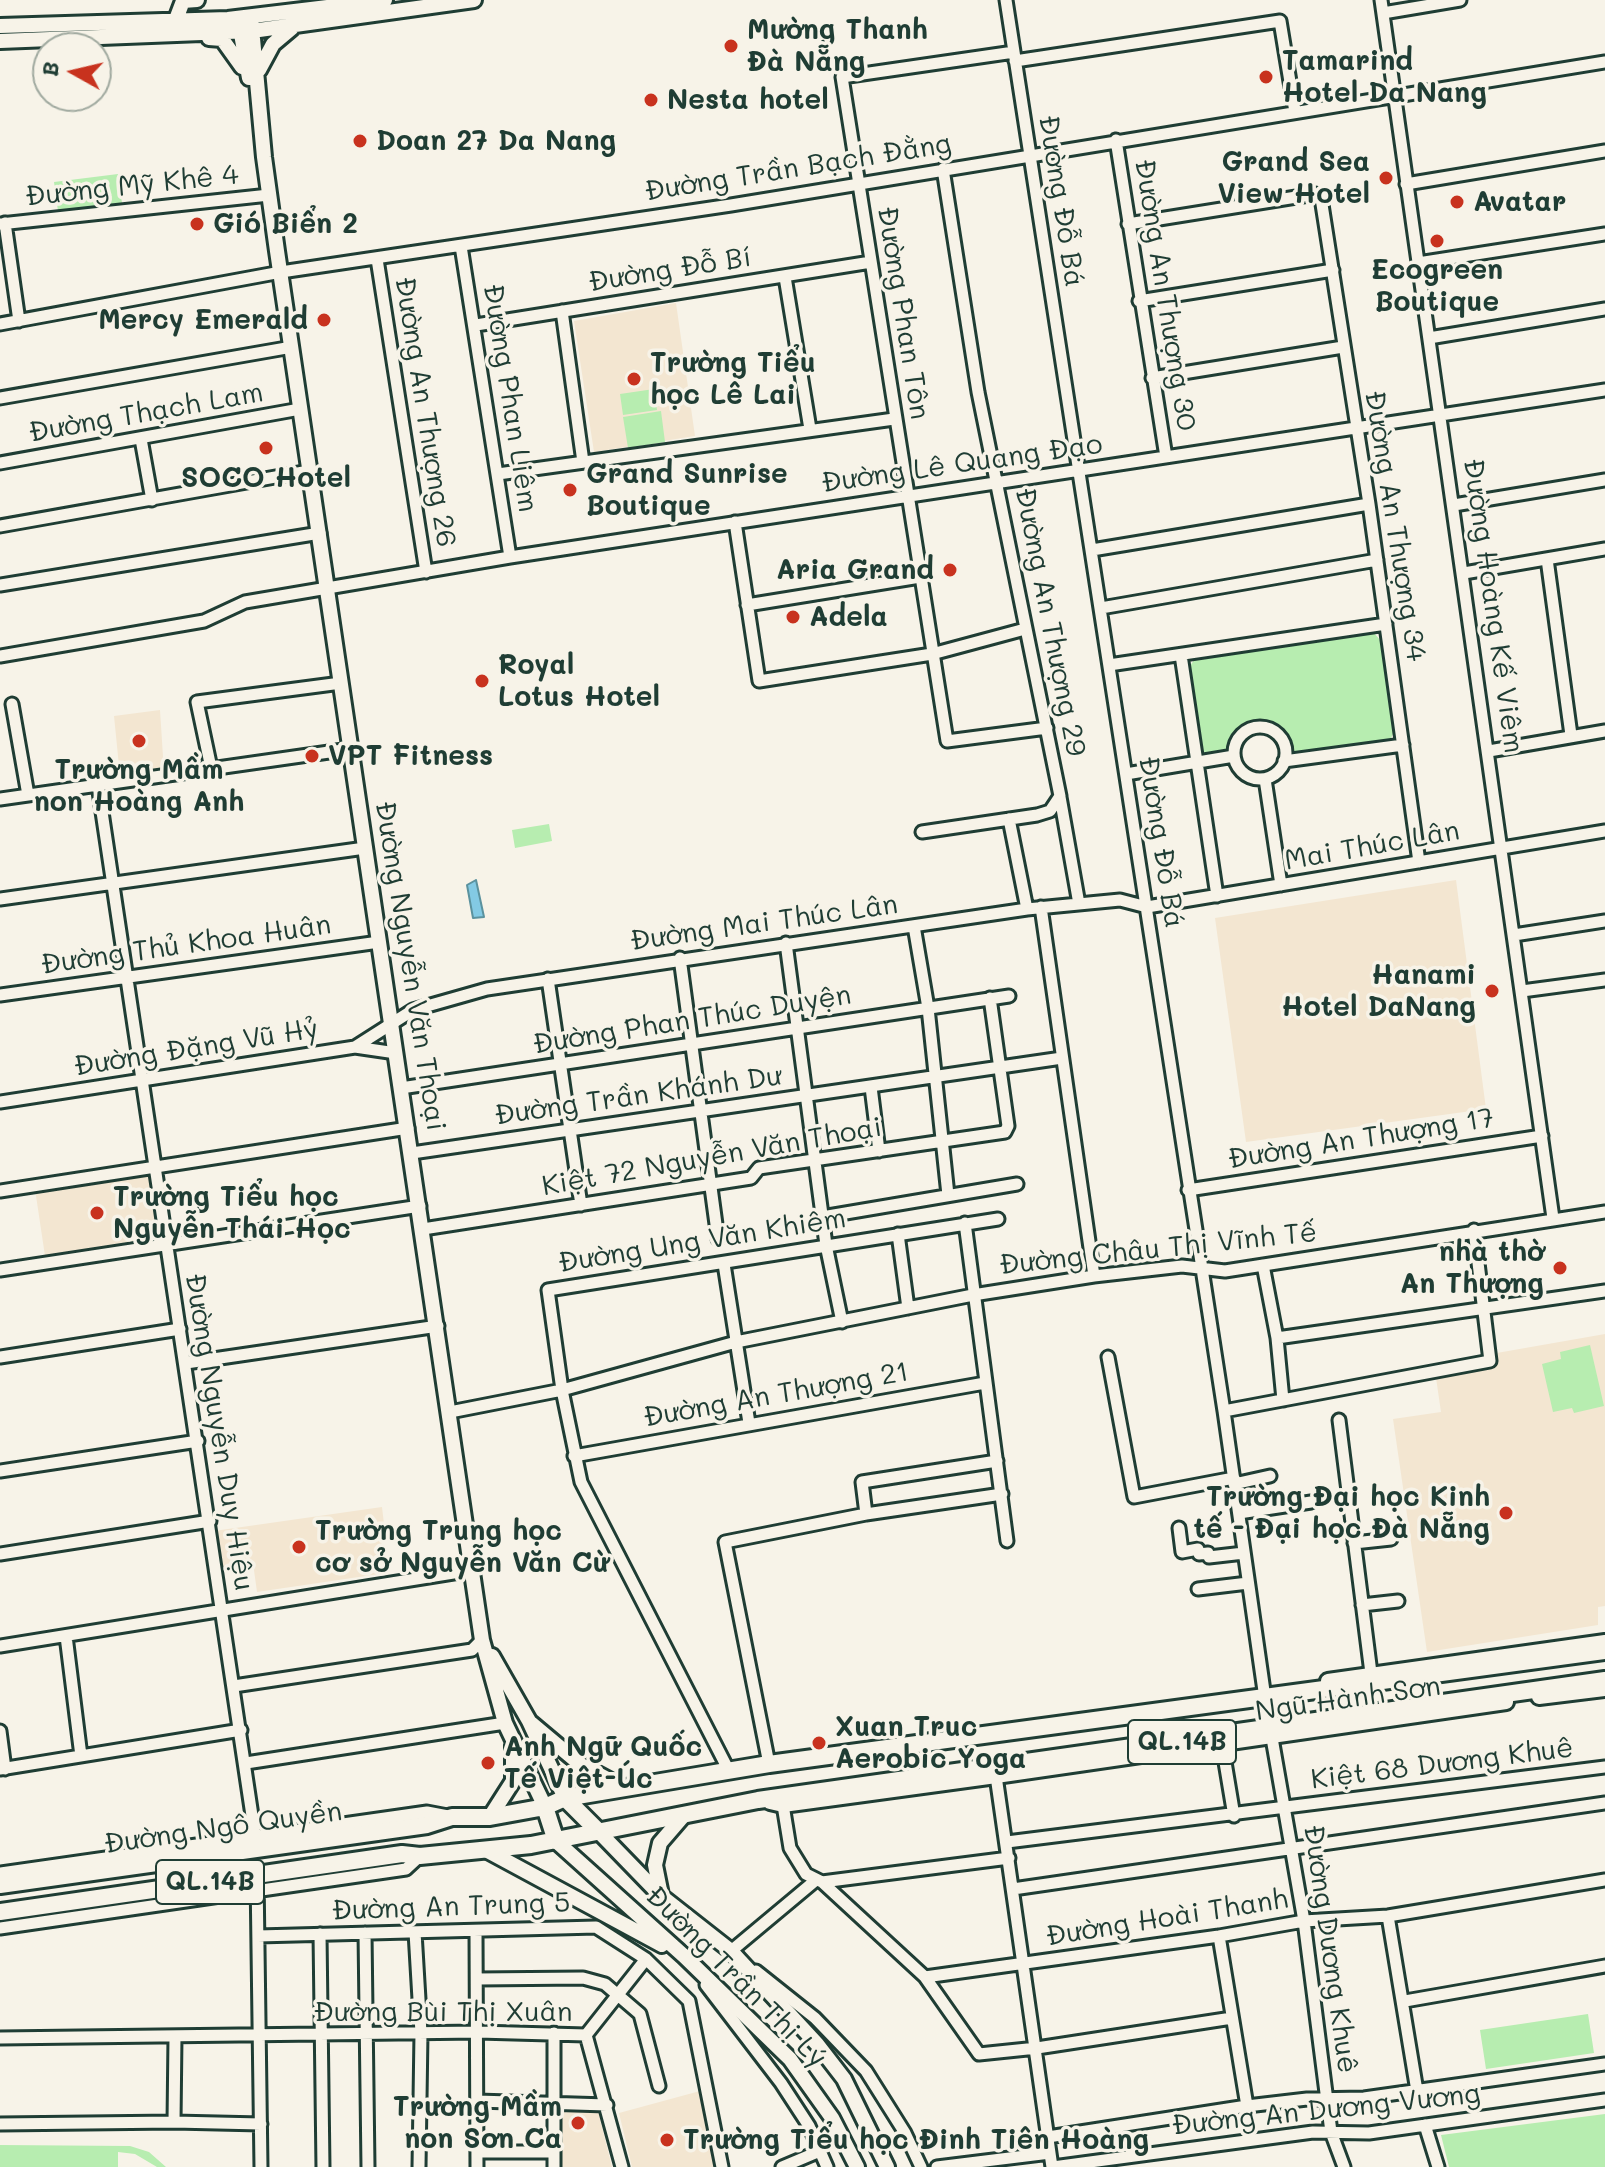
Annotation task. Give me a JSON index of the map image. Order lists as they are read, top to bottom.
{
  "streets": {
    "highway": ["Ngũ Hành Sơn", "QL.14B", "Đường Ngô Quyền"],
    "main road": ["Đường Nguyễn Văn Thoại", "Đường Trần Thị Lý"],
    "street": [
      "Đường Trần Bạch Đằng",
      "Đường Mỹ Khê 4",
      "Đường Đỗ Bá",
      "Đường Đỗ Bí",
      "Đường An Thượng 30",
      "Đường Phan Tôn",
      "Đường Phan Liêm",
      "Đường An Thượng 26",
      "Đường Thạch Lam",
      "Đường Lê Quang Đạo",
      "Đường An Thượng 34",
      "Đường Hoàng Kế Viêm",
      "Đường An Thượng 29",
      "Mai Thúc Lân",
      "Đường Mai Thúc Lân",
      "Đường Thủ Khoa Huân",
      "Đường Phan Thúc Duyện",
      "Đường Đặng Vũ Hỷ",
      "Đường Trần Khánh Dư",
      "Đường An Thượng 17",
      "Kiệt 72 Nguyễn Văn Thoại",
      "Đường Ung Văn Khiêm",
      "Đường Châu Thị Vĩnh Tế",
      "Đường An Thượng 21",
      "Đường Nguyễn Duy Hiệu",
      "Kiệt 68 Dương Khuê",
      "Đường An Trung 5",
      "Đường Hoài Thanh",
      "Đường Dương Khuê",
      "Đường Bùi Thị Xuân",
      "Đường An Dương Vương"
    ]
  },
  "crossings": [
    ["Đường Trần Bạch Đằng", "Đường Đỗ Bá"],
    ["Đường Trần Bạch Đằng", "Đường An Thượng 30"],
    ["Đường Trần Bạch Đằng", "Đường Phan Tôn"],
    ["Đường Trần Bạch Đằng", "Đường Phan Liêm"],
    ["Đường Trần Bạch Đằng", "Đường An Thượng 26"],
    ["Đường Trần Bạch Đằng", "Đường Hoàng Kế Viêm"],
    ["Đường Trần Bạch Đằng", "Đường An Thượng 29"],
    ["Đường Trần Bạch Đằng", "Đường Nguyễn Văn Thoại"],
    ["Đường Mỹ Khê 4", "Đường Nguyễn Văn Thoại"],
    ["Đường Đỗ Bá", "Đường Phan Tôn"],
    ["Đường Đỗ Bá", "Đường Lê Quang Đạo"],
    ["Đường Đỗ Bá", "Mai Thúc Lân"],
    ["Đường Đỗ Bá", "Đường Mai Thúc Lân"],
    ["Đường Đỗ Bá", "Đường An Thượng 17"],
    ["Đường Đỗ Bá", "Đường Châu Thị Vĩnh Tế"],
    ["Đường Đỗ Bá", "Ngũ Hành Sơn"],
    ["Đường Đỗ Bá", "QL.14B"],
    ["Đường Đỗ Bá", "Đường Dương Khuê"],
    ["Đường Đỗ Bí", "Đường Phan Tôn"],
    ["Đường Đỗ Bí", "Đường Phan Liêm"],
    ["Đường An Thượng 30", "Đường Lê Quang Đạo"],
    ["Đường An Thượng 30", "Đường An Thượng 34"],
    ["Đường Phan Tôn", "Đường Lê Quang Đạo"],
    ["Đường Phan Tôn", "Đường An Thượng 29"],
    ["Đường Phan Liêm", "Đường Lê Quang Đạo"],
    ["Đường An Thượng 26", "Đường Lê Quang Đạo"],
    ["Đường Thạch Lam", "Đường Nguyễn Văn Thoại"],
    ["Đường Lê Quang Đạo", "Đường An Thượng 34"],
    ["Đường Lê Quang Đạo", "Đường Hoàng Kế Viêm"],
    ["Đường Lê Quang Đạo", "Đường An Thượng 29"],
    ["Đường Lê Quang Đạo", "Đường Nguyễn Văn Thoại"],
    ["Đường An Thượng 34", "Mai Thúc Lân"],
    ["Đường Hoàng Kế Viêm", "Mai Thúc Lân"],
    ["Đường Hoàng Kế Viêm", "Đường An Thượng 17"],
    ["Đường Hoàng Kế Viêm", "Đường Châu Thị Vĩnh Tế"],
    ["Mai Thúc Lân", "Đường Mai Thúc Lân"],
    ["Đường Mai Thúc Lân", "Đường Nguyễn Văn Thoại"],
    ["Đường Mai Thúc Lân", "Đường Đặng Vũ Hỷ"],
    ["Đường Thủ Khoa Huân", "Đường Nguyễn Văn Thoại"],
    ["Đường Thủ Khoa Huân", "Đường Nguyễn Duy Hiệu"],
    ["Đường Nguyễn Văn Thoại", "Đường Phan Thúc Duyện"],
    ["Đường Nguyễn Văn Thoại", "Đường Đặng Vũ Hỷ"],
    ["Đường Nguyễn Văn Thoại", "Đường Trần Khánh Dư"],
    ["Đường Nguyễn Văn Thoại", "Kiệt 72 Nguyễn Văn Thoại"],
    ["Đường Nguyễn Văn Thoại", "Đường Châu Thị Vĩnh Tế"],
    ["Đường Nguyễn Văn Thoại", "QL.14B"],
    ["Đường Nguyễn Văn Thoại", "Đường Ngô Quyền"],
    ["Đường Đặng Vũ Hỷ", "Đường Nguyễn Duy Hiệu"],
    ["Đường Trần Khánh Dư", "Kiệt 72 Nguyễn Văn Thoại"],
    ["Đường Ung Văn Khiêm", "Đường Châu Thị Vĩnh Tế"],
    ["Đường Ung Văn Khiêm", "Đường An Thượng 21"],
    ["Đường Ung Văn Khiêm", "QL.14B"],
    ["Đường Nguyễn Duy Hiệu", "Đường Ngô Quyền"],
    ["Ngũ Hành Sơn", "QL.14B"],
    ["Ngũ Hành Sơn", "Đường Dương Khuê"],
    ["QL.14B", "Đường Ngô Quyền"],
    ["QL.14B", "Đường Dương Khuê"],
    ["QL.14B", "Đường Trần Thị Lý"],
    ["Kiệt 68 Dương Khuê", "Đường Dương Khuê"],
    ["Đường Ngô Quyền", "Đường Trần Thị Lý"],
    ["Đường Hoài Thanh", "Đường Dương Khuê"],
    ["Đường Dương Khuê", "Đường An Dương Vương"]
  ],
  "places": [
    "Mường Thanh Đà Nẵng",
    "Tamarind Hotel Da Nang",
    "Nesta hotel",
    "Doan 27 Da Nang",
    "Grand Sea View Hotel",
    "Avatar",
    "Gió Biển 2",
    "Ecogreen Boutique",
    "Mercy Emerald",
    "Trường Tiểu học Lê Lai",
    "SOCO Hotel",
    "Grand Sunrise Boutique",
    "Aria Grand",
    "Adela",
    "Royal Lotus Hotel",
    "Trường Mầm non Hoàng Anh",
    "VPT Fitness",
    "Hanami Hotel DaNang",
    "Trường Tiểu học Nguyễn Thái Học",
    "nhà thờ An Thượng",
    "Trường Đại học Kinh tế - Đại học Đà Nẵng",
    "Trường Trung học cơ sở Nguyễn Văn Cừ",
    "Xuan Truc Aerobic Yoga",
    "Anh Ngữ Quốc Tế Việt-Úc",
    "Trường Mầm non Sơn Ca",
    "Trường Tiểu học Đinh Tiên Hoàng"
  ],
  "north": "left"
}
